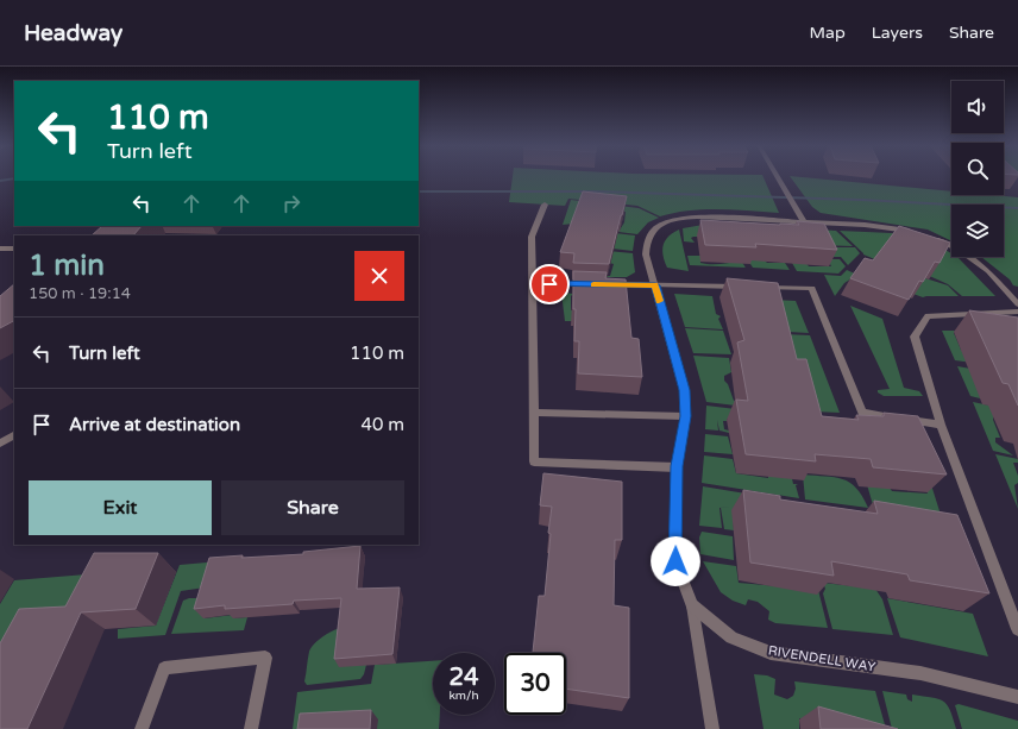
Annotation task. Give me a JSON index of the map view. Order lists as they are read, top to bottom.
{
  "streets": {
    "street": ["RIVENDELL WAY"]
  },
  "page": {
    "header": "Headway",
    "nav": ["Map", "Layers", "Share"],
    "turn": ["110 m", "Turn left"],
    "heading": ["1 min", "150 m · 19:14"],
    "list": [
      {
        "name": "Turn left",
        "value": "110 m"
      },
      {
        "name": "Arrive at destination",
        "value": "40 m"
      }
    ],
    "buttons": ["Exit", "Share"],
    "speed": "24 km/h",
    "limit": "30"
  }
}
